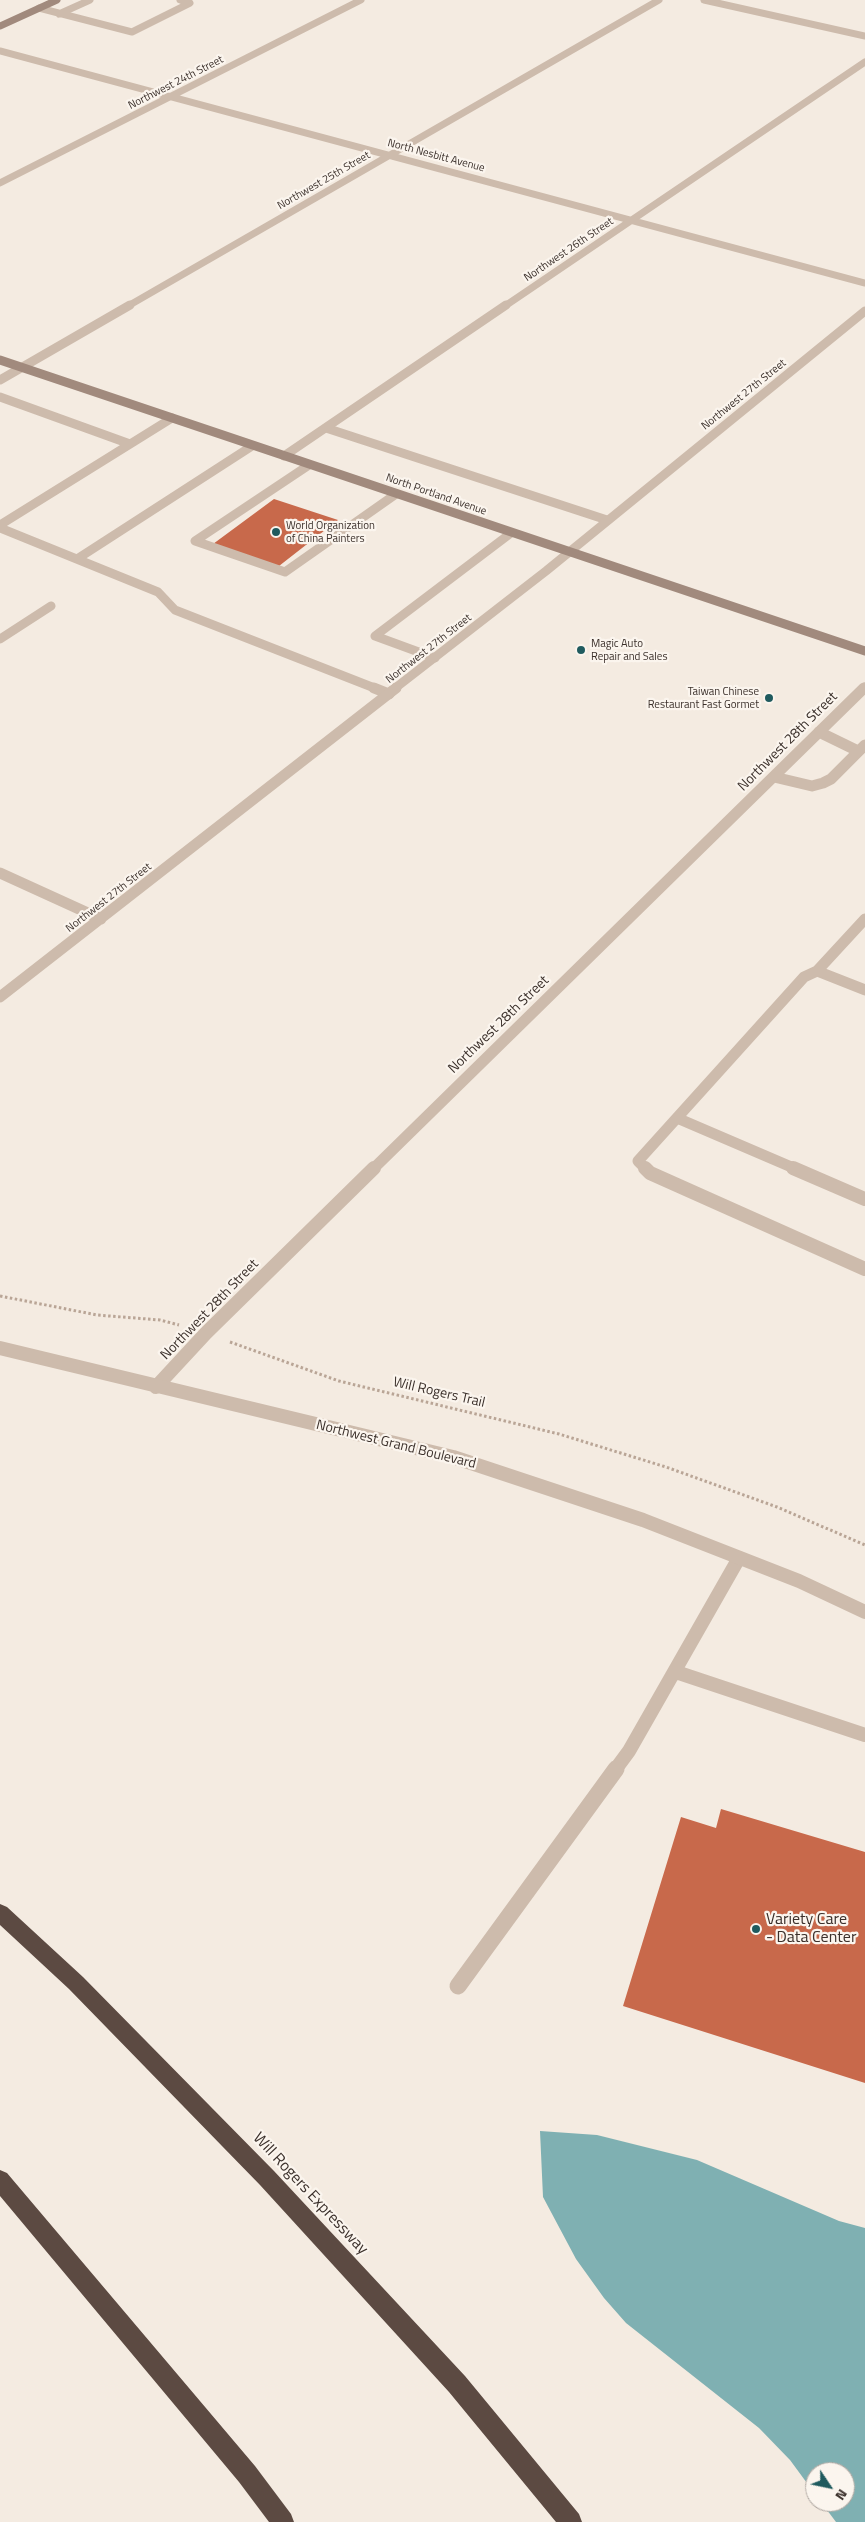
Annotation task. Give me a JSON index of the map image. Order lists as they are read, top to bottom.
{
  "streets": {
    "highway": ["Will Rogers Expressway"],
    "main road": ["North Portland Avenue"],
    "street": [
      "Northwest 24th Street",
      "North Nesbitt Avenue",
      "Northwest 25th Street",
      "Northwest 26th Street",
      "Northwest 27th Street",
      "Northwest 28th Street",
      "Northwest Grand Boulevard"
    ],
    "path": ["Will Rogers Trail"]
  },
  "crossings": [
    ["Northwest 24th Street", "North Nesbitt Avenue"],
    ["North Nesbitt Avenue", "Northwest 25th Street"],
    ["North Nesbitt Avenue", "Northwest 26th Street"],
    ["Northwest 25th Street", "North Portland Avenue"],
    ["Northwest 26th Street", "North Portland Avenue"],
    ["Northwest 27th Street", "North Portland Avenue"],
    ["Northwest 28th Street", "Will Rogers Trail"],
    ["Northwest 28th Street", "Northwest Grand Boulevard"]
  ],
  "places": [
    "World Organization of China Painters",
    "Magic Auto Repair and Sales",
    "Taiwan Chinese Restaurant Fast Gormet",
    "Variety Care - Data Center"
  ],
  "north": "bottom right"
}
